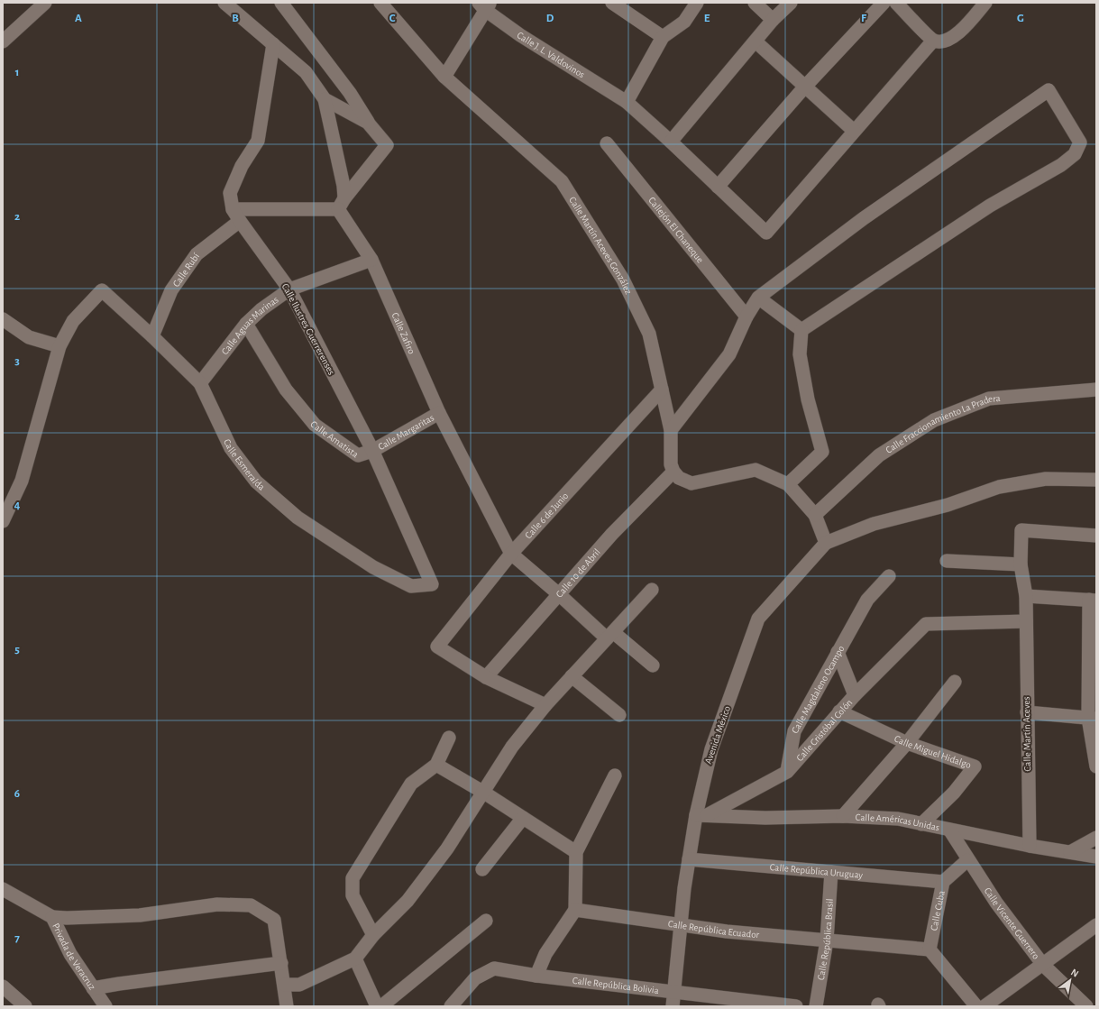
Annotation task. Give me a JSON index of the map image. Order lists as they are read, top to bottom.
{
  "streets": {
    "street": [
      "Calle J. L. Valdovinos",
      "Callejón El Chaneque",
      "Calle Martín Aceves González",
      "Calle Rubí",
      "Calle Aguas Marinas",
      "Calle Ilustres Guerrerenses",
      "Calle Zafiro",
      "Calle Fraccionamiento La Pradera",
      "Calle Margaritas",
      "Calle Amatista",
      "Calle Esmeralda",
      "Calle 6 de Junio",
      "Calle 10 de Abril",
      "Calle Magdaleno Ocampo",
      "Calle Cristóbal Colón",
      "Calle Martín Aceves",
      "Avenida México",
      "Calle Miguel Hidalgo",
      "Calle Américas Unidas",
      "Calle República Uruguay",
      "Calle Cuba",
      "Calle Vicente Guerrero",
      "Calle República Ecuador",
      "Calle República Brasil",
      "Privada de Veracruz",
      "Calle República Bolivia"
    ]
  },
  "crossings": [
    ["Calle Martín Aceves González", "Calle 6 de Junio"],
    ["Calle Martín Aceves González", "Calle 10 de Abril"],
    ["Calle Rubí", "Calle Ilustres Guerrerenses"],
    ["Calle Rubí", "Calle Esmeralda"],
    ["Calle Aguas Marinas", "Calle Ilustres Guerrerenses"],
    ["Calle Aguas Marinas", "Calle Zafiro"],
    ["Calle Aguas Marinas", "Calle Amatista"],
    ["Calle Aguas Marinas", "Calle Esmeralda"],
    ["Calle Ilustres Guerrerenses", "Calle Margaritas"],
    ["Calle Ilustres Guerrerenses", "Calle Amatista"],
    ["Calle Zafiro", "Calle Margaritas"],
    ["Calle Zafiro", "Calle 6 de Junio"],
    ["Calle Margaritas", "Calle Amatista"],
    ["Calle Amatista", "Calle Esmeralda"],
    ["Calle 6 de Junio", "Calle 10 de Abril"],
    ["Calle Magdaleno Ocampo", "Calle Cristóbal Colón"],
    ["Calle Cristóbal Colón", "Calle Martín Aceves"],
    ["Calle Cristóbal Colón", "Avenida México"],
    ["Calle Cristóbal Colón", "Calle Miguel Hidalgo"],
    ["Calle Cristóbal Colón", "Calle Américas Unidas"],
    ["Calle Martín Aceves", "Calle Américas Unidas"],
    ["Avenida México", "Calle Américas Unidas"],
    ["Avenida México", "Calle República Uruguay"],
    ["Avenida México", "Calle República Ecuador"],
    ["Avenida México", "Calle República Bolivia"],
    ["Calle Miguel Hidalgo", "Calle Américas Unidas"],
    ["Calle Américas Unidas", "Calle Vicente Guerrero"],
    ["Calle República Uruguay", "Calle Cuba"],
    ["Calle República Uruguay", "Calle República Brasil"],
    ["Calle Cuba", "Calle Vicente Guerrero"],
    ["Calle Cuba", "Calle República Ecuador"],
    ["Calle República Ecuador", "Calle República Brasil"]
  ],
  "north": "top right",
  "grid": {
    "columns": [
      "A",
      "B",
      "C",
      "D",
      "E",
      "F",
      "G"
    ],
    "rows": [
      "1",
      "2",
      "3",
      "4",
      "5",
      "6",
      "7"
    ]
  }
}
